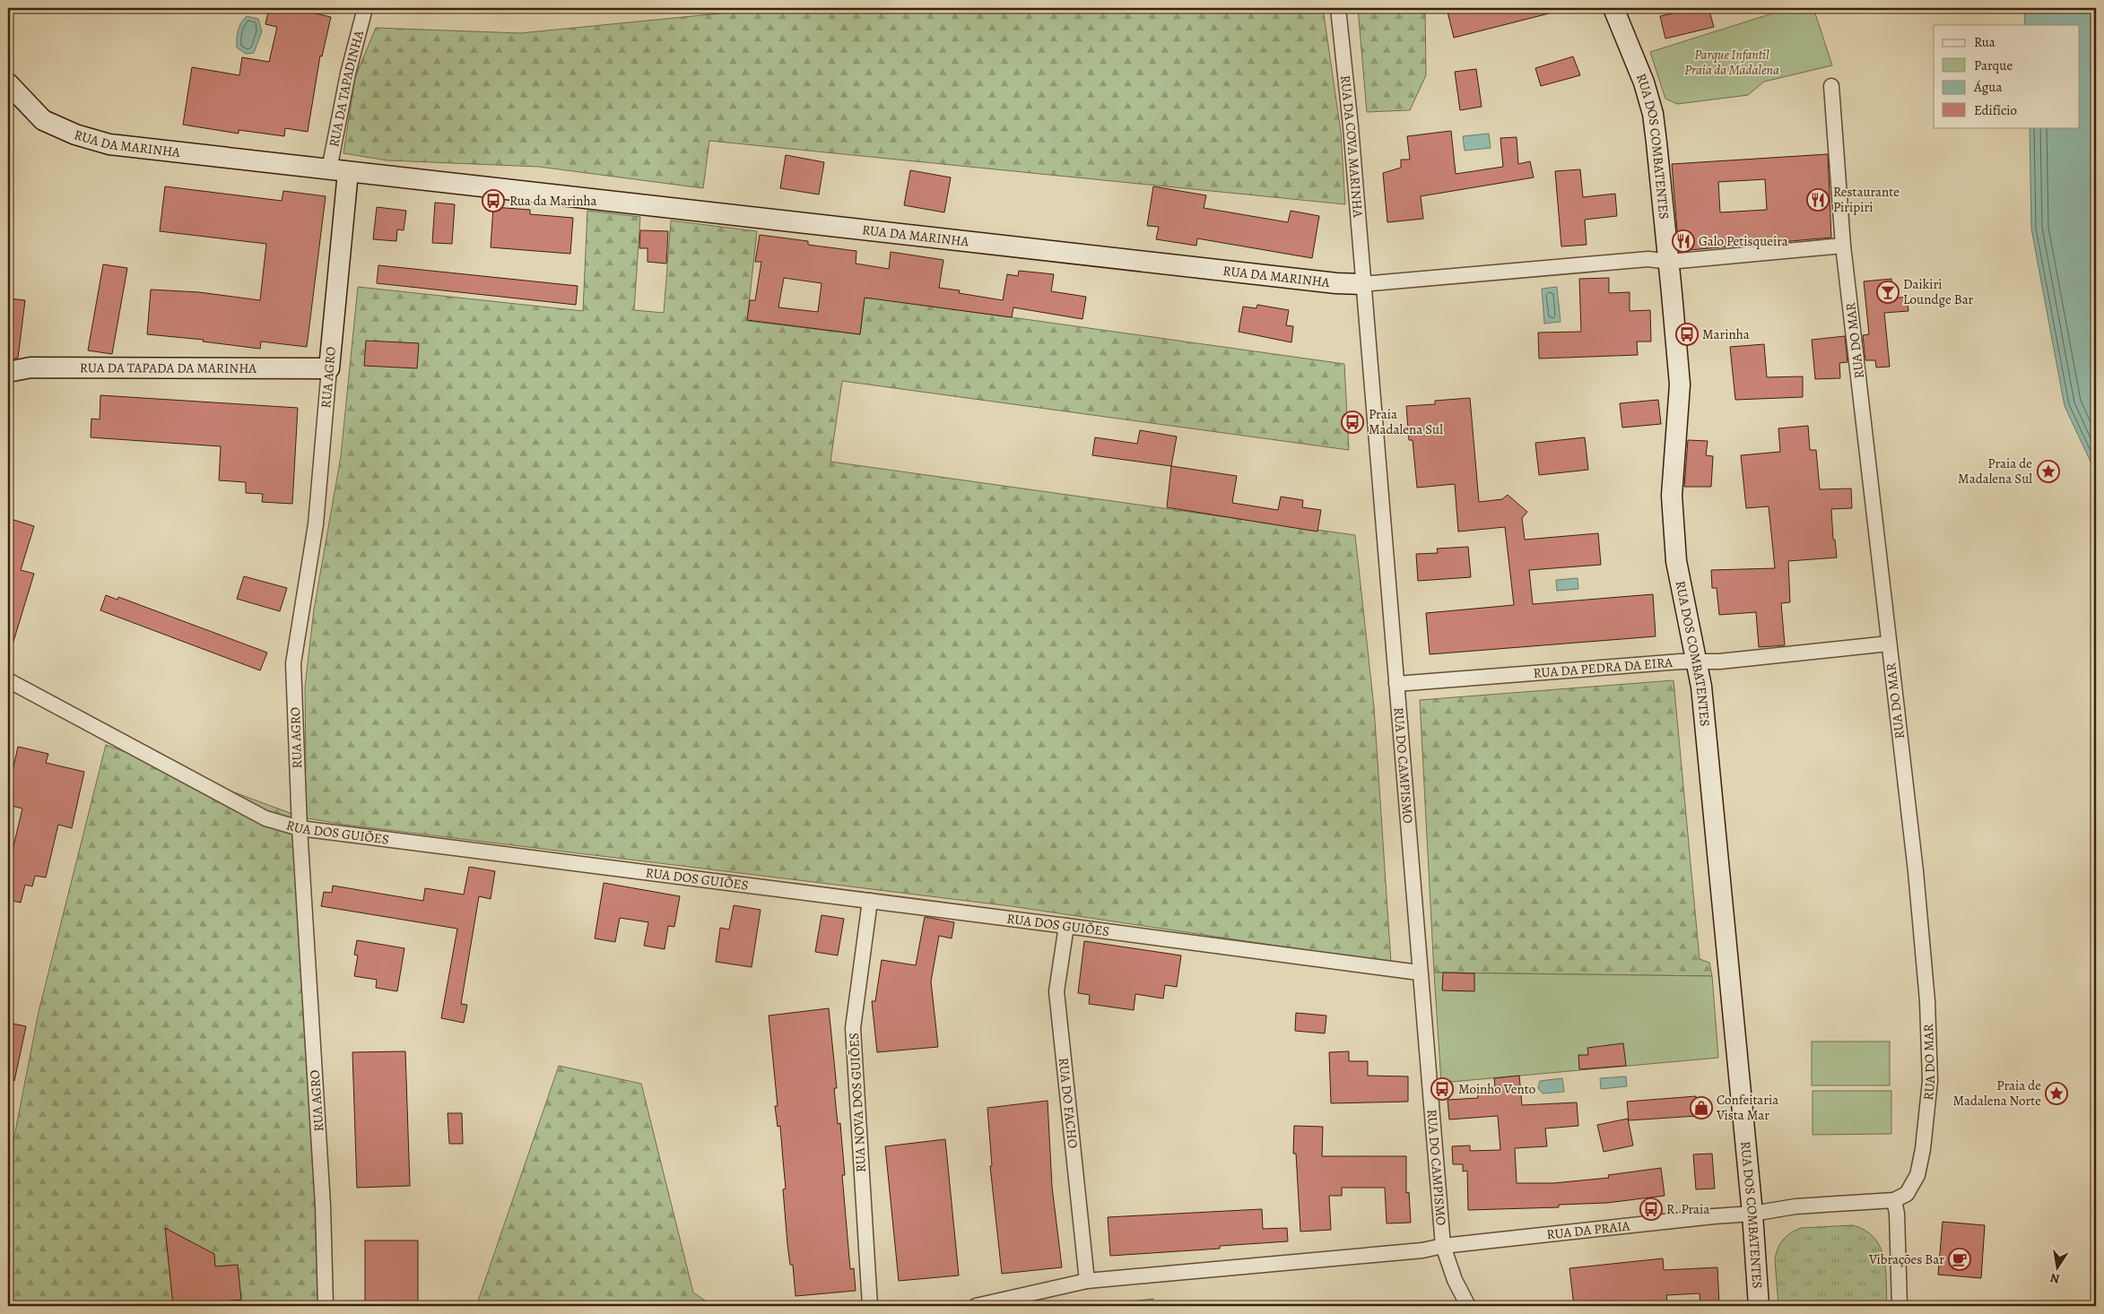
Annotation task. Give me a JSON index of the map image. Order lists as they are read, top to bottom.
{
  "streets": {
    "street": [
      "RUA DA TAPADINHA",
      "RUA DA MARINHA",
      "RUA DA COVA MARINHA",
      "RUA DOS COMBATENTES",
      "RUA DO MAR",
      "RUA DA TAPADA DA MARINHA",
      "RUA AGRO",
      "RUA DA PEDRA DA EIRA",
      "RUA DO CAMPISMO",
      "RUA DOS GUIÕES",
      "RUA NOVA DOS GUIÕES",
      "RUA DO FACHO",
      "RUA DA PRAIA"
    ]
  },
  "crossings": [
    ["RUA DA TAPADINHA", "RUA DA MARINHA"],
    ["RUA DA TAPADINHA", "RUA AGRO"],
    ["RUA DA MARINHA", "RUA DA COVA MARINHA"],
    ["RUA DA MARINHA", "RUA DOS COMBATENTES"],
    ["RUA DA MARINHA", "RUA DO MAR"],
    ["RUA DA MARINHA", "RUA AGRO"],
    ["RUA DA MARINHA", "RUA DO CAMPISMO"],
    ["RUA DA COVA MARINHA", "RUA DO CAMPISMO"],
    ["RUA DOS COMBATENTES", "RUA DA PEDRA DA EIRA"],
    ["RUA DOS COMBATENTES", "RUA DA PRAIA"],
    ["RUA DO MAR", "RUA DA PEDRA DA EIRA"],
    ["RUA DO MAR", "RUA DA PRAIA"],
    ["RUA DA TAPADA DA MARINHA", "RUA AGRO"],
    ["RUA AGRO", "RUA DOS GUIÕES"],
    ["RUA DA PEDRA DA EIRA", "RUA DO CAMPISMO"],
    ["RUA DO CAMPISMO", "RUA DOS GUIÕES"],
    ["RUA DO CAMPISMO", "RUA DA PRAIA"],
    ["RUA DOS GUIÕES", "RUA NOVA DOS GUIÕES"],
    ["RUA DOS GUIÕES", "RUA DO FACHO"],
    ["RUA DO FACHO", "RUA DA PRAIA"]
  ],
  "parks": ["Parque Infantil Praia da Madalena"],
  "places": {
    "restaurant": ["Restaurante Piripiri", "Galo Petisqueira"],
    "bus stop": [
      "Rua da Marinha",
      "Marinha",
      "Praia Madalena Sul",
      "Moinho Vento",
      "R. Praia"
    ],
    "bar": ["Daikiri Loundge Bar"],
    "place": ["Praia de Madalena Sul", "Praia de Madalena Norte"],
    "shop": ["Confeitaria Vista Mar"],
    "cafe": ["Vibrações Bar"]
  },
  "legend": [
    "Rua",
    "Parque",
    "Água",
    "Edifício"
  ],
  "north": "bottom"
}
